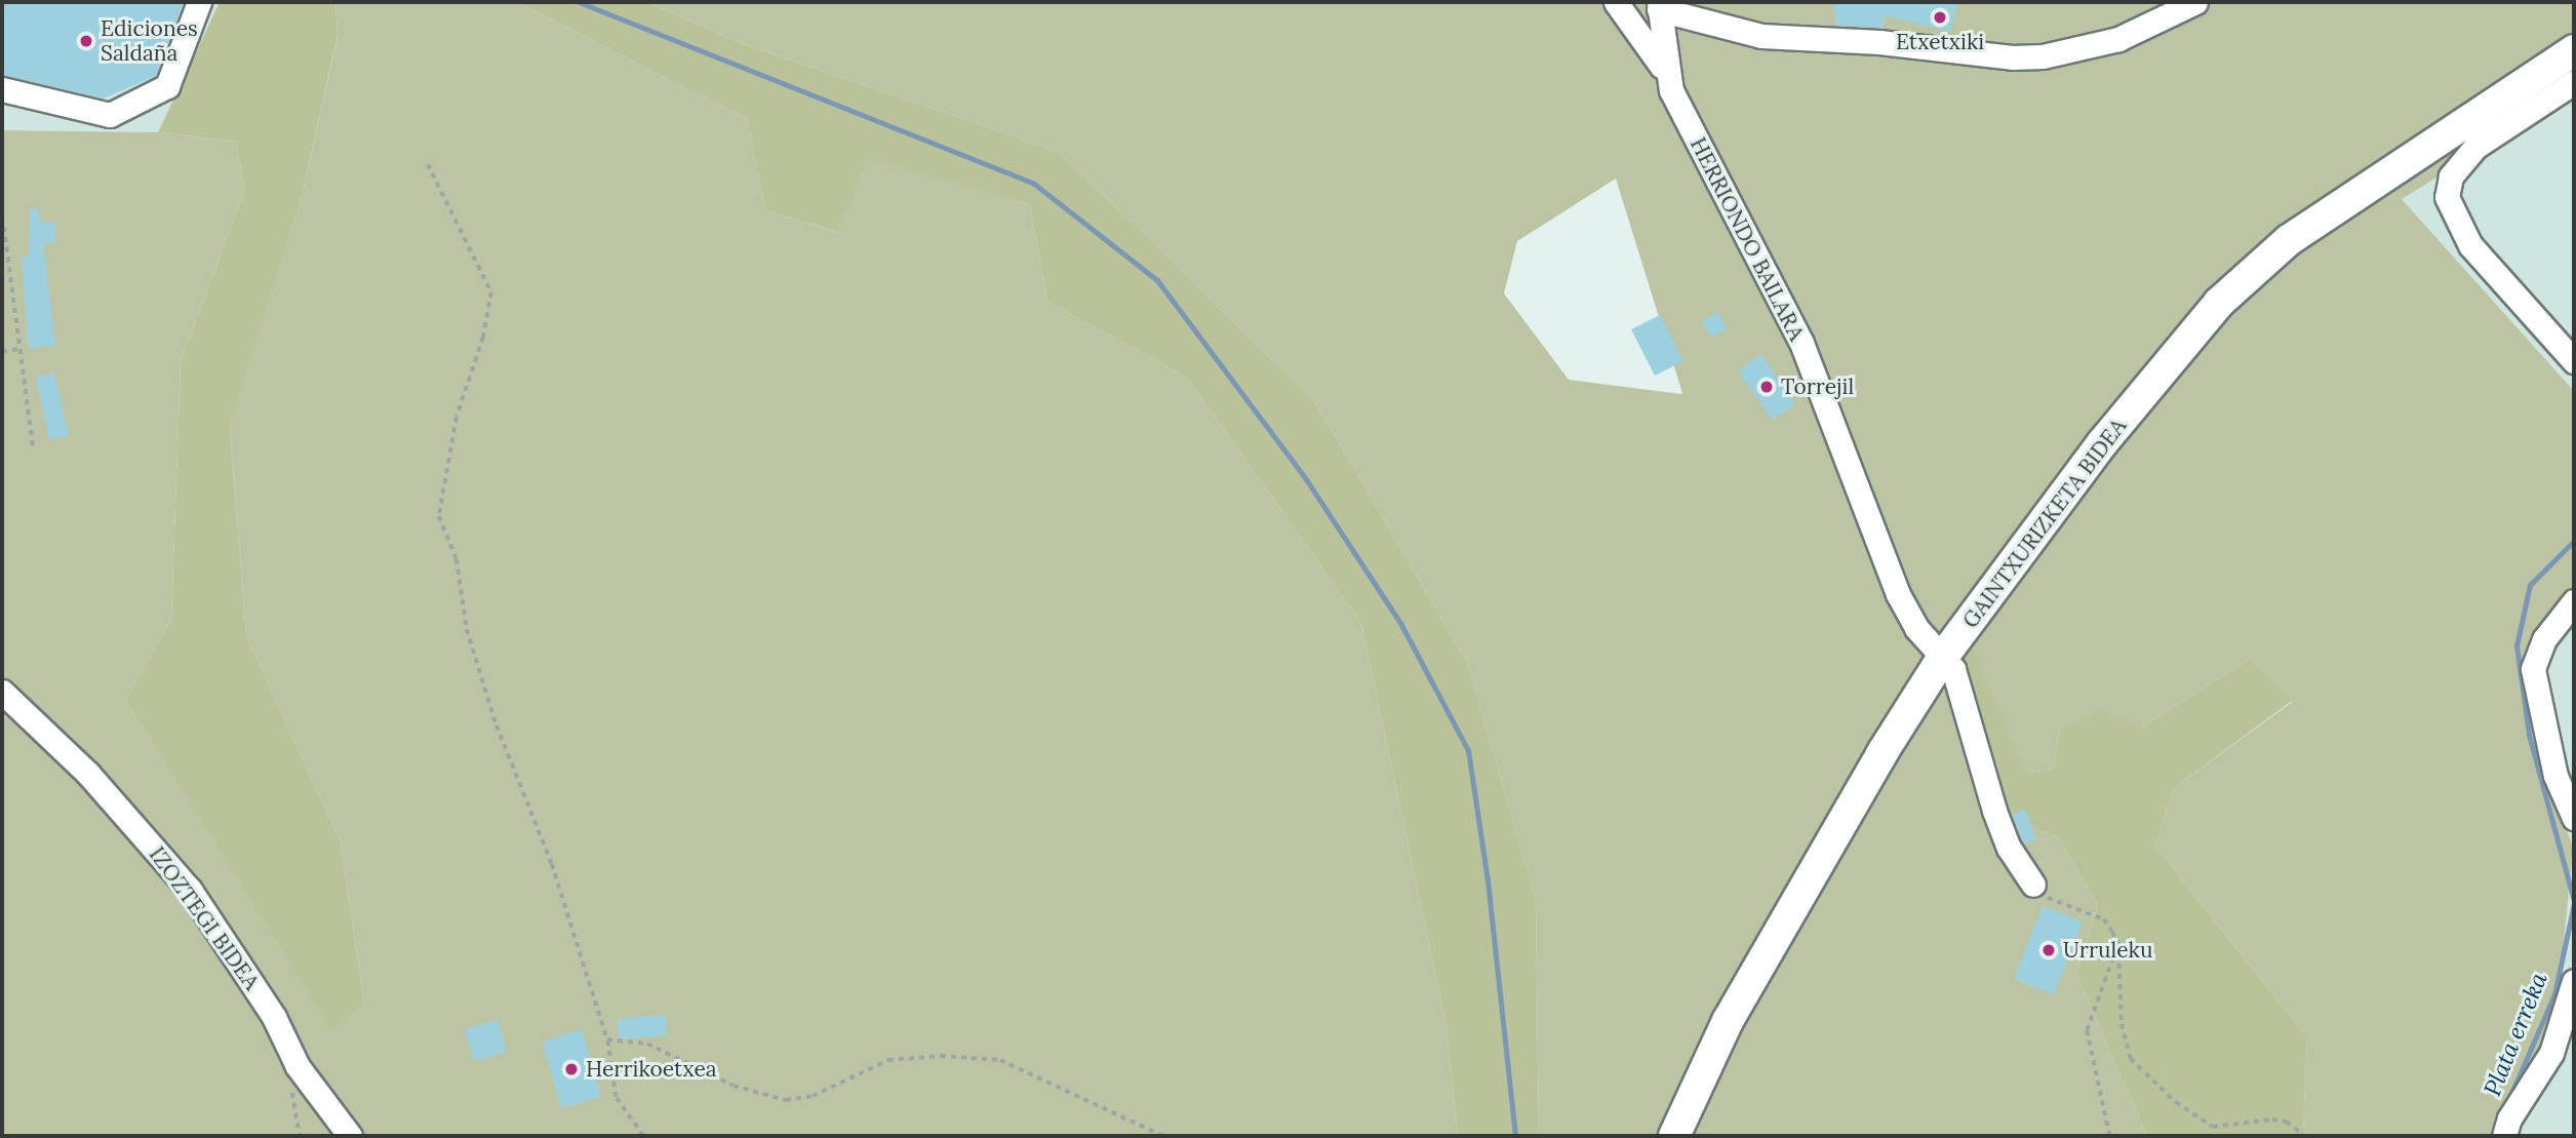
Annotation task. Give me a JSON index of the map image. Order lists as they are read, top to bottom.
{
  "streets": {
    "main road": ["GAINTXURIZKETA BIDEA"],
    "street": ["HERRIONDO BAILARA", "IZOZTEGI BIDEA"]
  },
  "crossings": [
    ["HERRIONDO BAILARA", "GAINTXURIZKETA BIDEA"]
  ],
  "water": ["Plata erreka"],
  "places": [
    "Etxetxiki",
    "Ediciones Saldaña",
    "Torrejil",
    "Urruleku",
    "Herrikoetxea"
  ]
}
